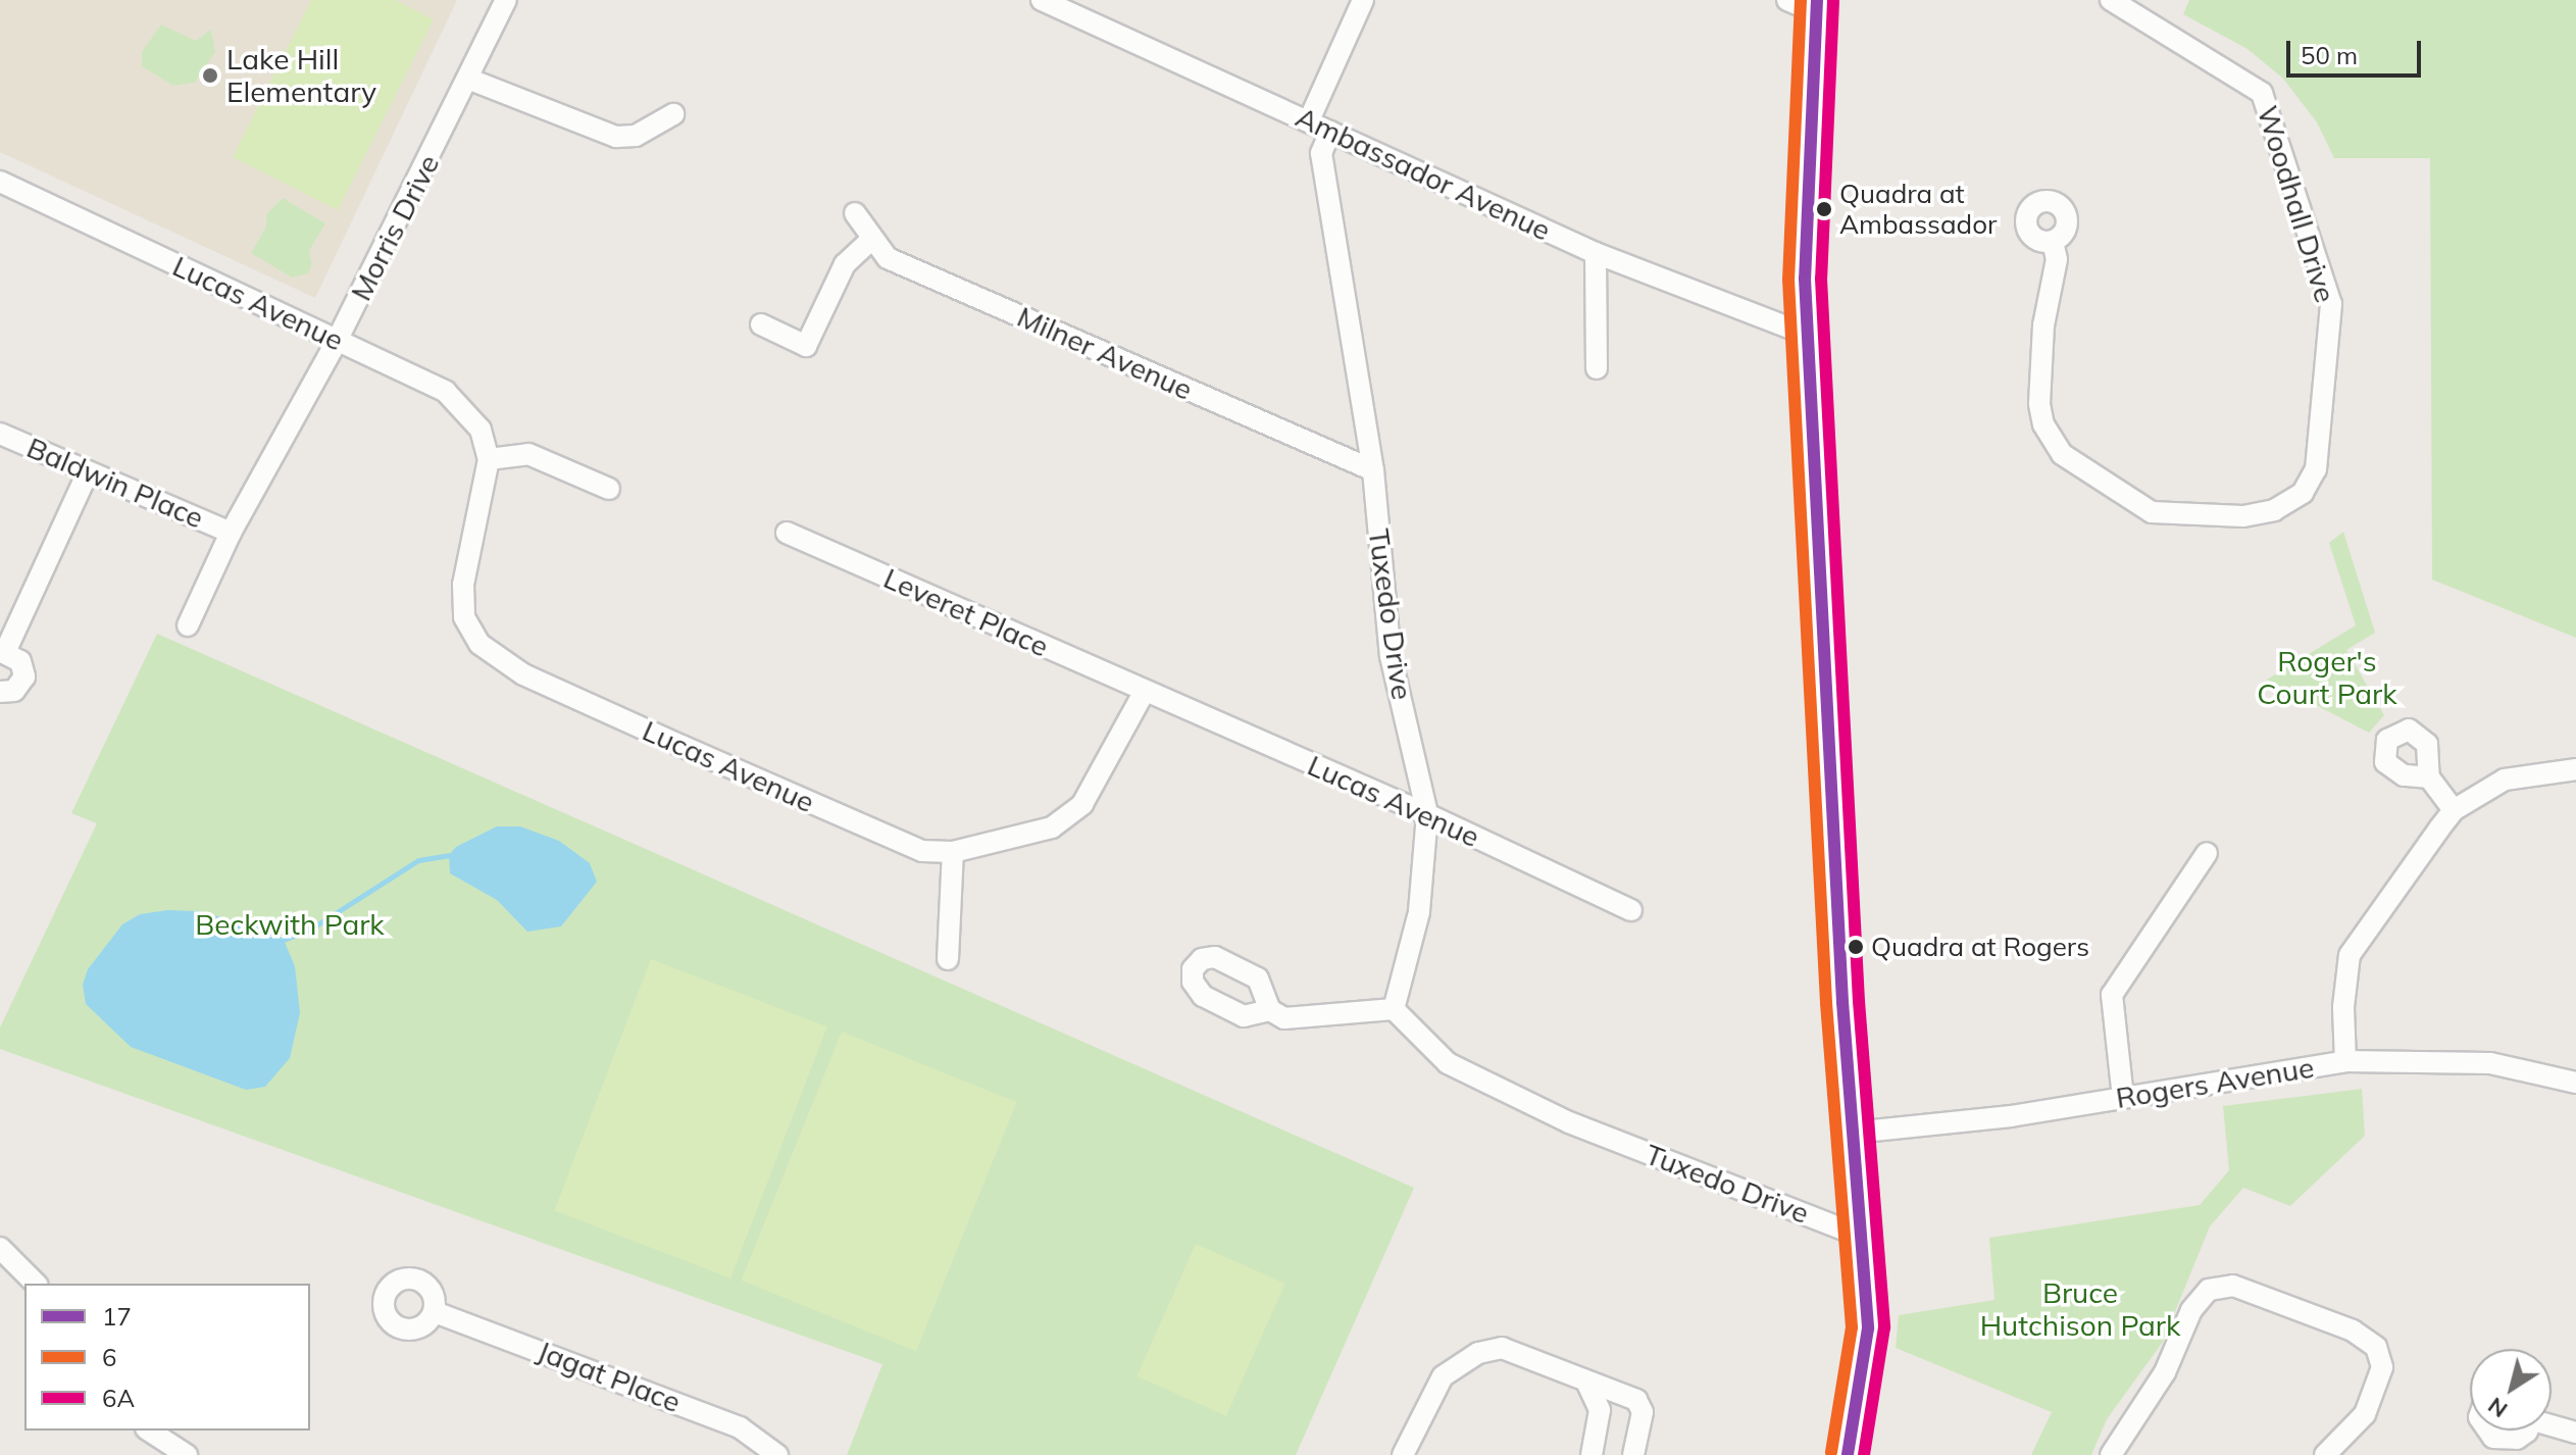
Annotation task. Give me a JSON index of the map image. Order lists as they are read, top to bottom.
{
  "streets": {
    "street": [
      "Ambassador Avenue",
      "Woodhall Drive",
      "Morris Drive",
      "Lucas Avenue",
      "Milner Avenue",
      "Baldwin Place",
      "Leveret Place",
      "Tuxedo Drive",
      "Rogers Avenue",
      "Jagat Place"
    ]
  },
  "crossings": [
    ["Ambassador Avenue", "Tuxedo Drive"],
    ["Morris Drive", "Lucas Avenue"],
    ["Morris Drive", "Baldwin Place"],
    ["Lucas Avenue", "Leveret Place"],
    ["Lucas Avenue", "Tuxedo Drive"],
    ["Milner Avenue", "Tuxedo Drive"]
  ],
  "parks": ["Roger's Court Park", "Beckwith Park", "Bruce Hutchison Park"],
  "places": ["Lake Hill Elementary", "Quadra at Ambassador", "Quadra at Rogers"],
  "lines": ["transit line 17", "transit line 6", "transit line 6A"],
  "legend": ["17", "6", "6A"],
  "scale_bar": "50 m",
  "north": "bottom left"
}
